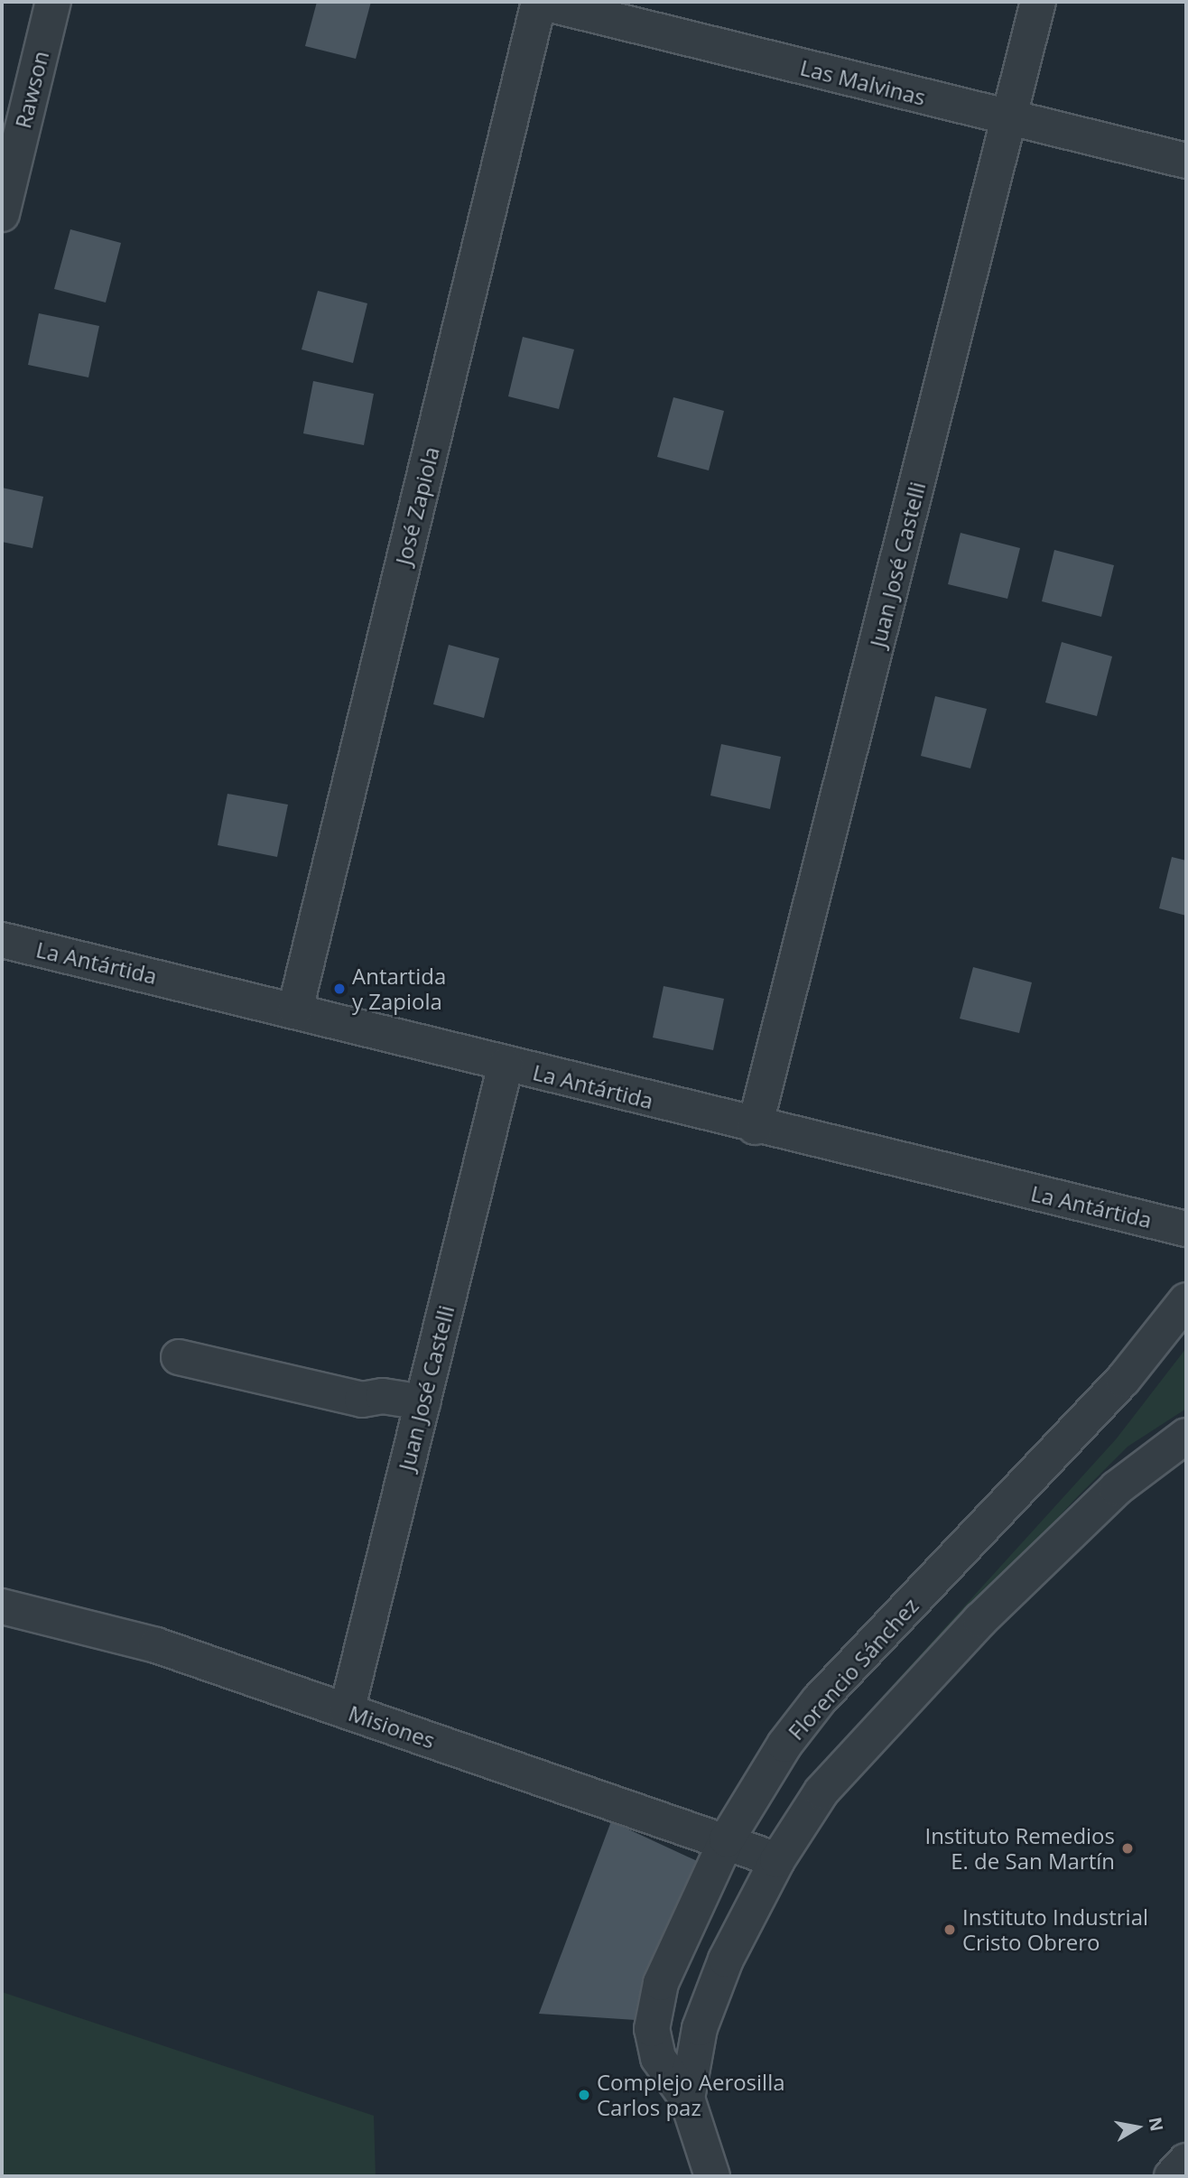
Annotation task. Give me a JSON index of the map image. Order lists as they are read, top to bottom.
{
  "streets": {
    "street": [
      "Las Malvinas",
      "Rawson",
      "José Zapiola",
      "Juan José Castelli",
      "La Antártida",
      "Florencio Sánchez",
      "Misiones"
    ]
  },
  "crossings": [
    ["Las Malvinas", "José Zapiola"],
    ["Las Malvinas", "Juan José Castelli"],
    ["José Zapiola", "La Antártida"],
    ["Juan José Castelli", "La Antártida"],
    ["Juan José Castelli", "Misiones"],
    ["Florencio Sánchez", "Misiones"]
  ],
  "places": [
    "Antartida y Zapiola",
    "Instituto Remedios E. de San Martín",
    "Instituto Industrial Cristo Obrero",
    "Complejo Aerosilla Carlos paz"
  ],
  "north": "right"
}
